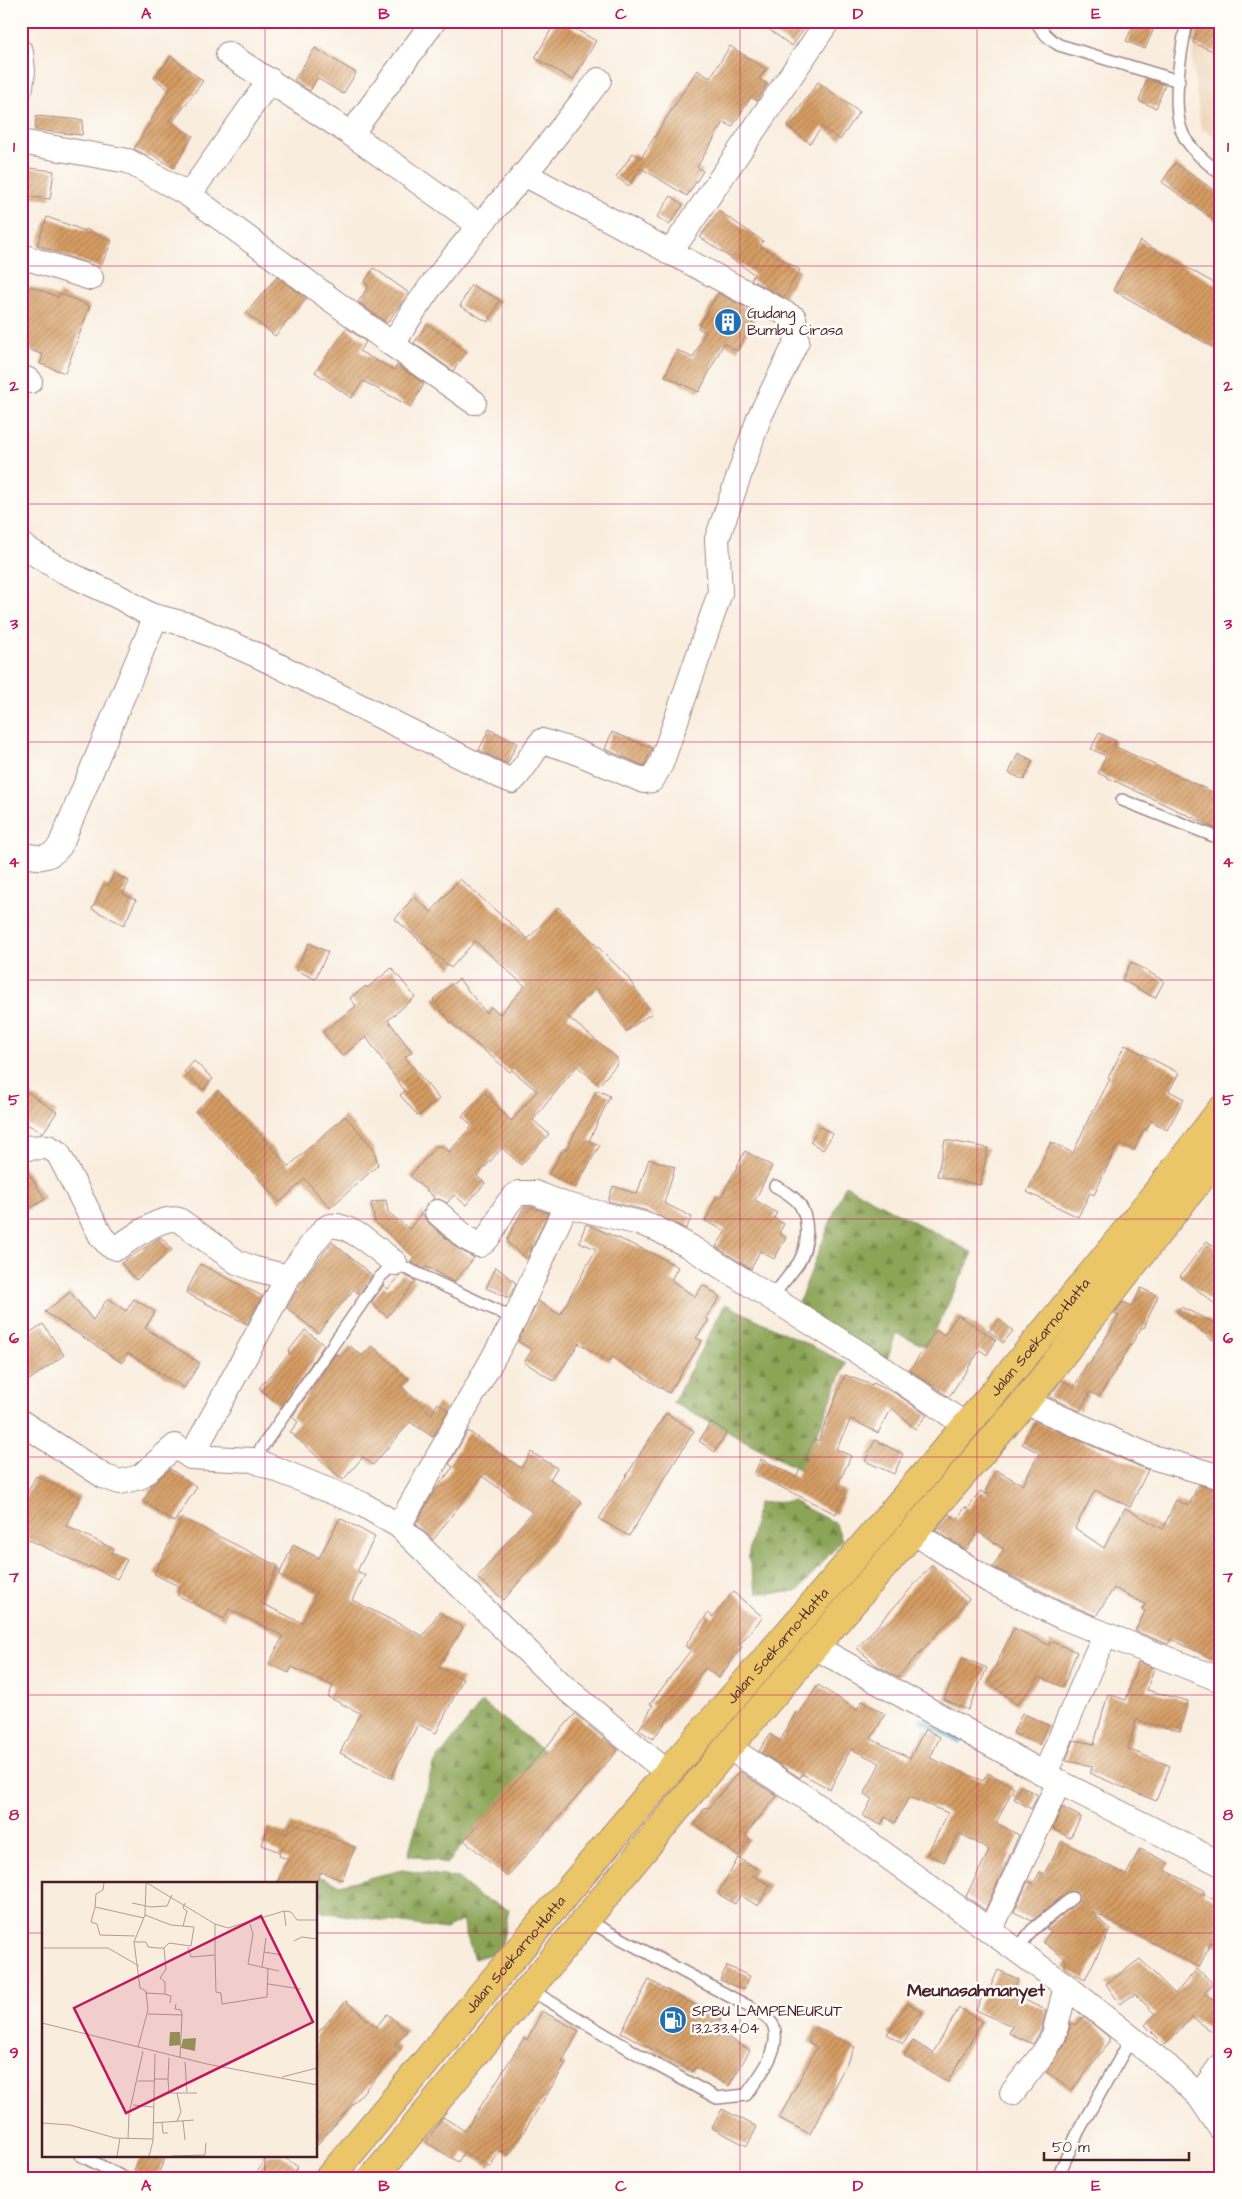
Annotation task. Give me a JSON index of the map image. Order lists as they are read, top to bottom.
{
  "streets": {
    "highway": ["Jalan Soekarno-Hatta"]
  },
  "districts": ["Meunasahmanyet"],
  "places": {
    "building": ["Gudang Bumbu Cirasa"],
    "fuel station": ["SPBU LAMPENEURUT 13.233.404"]
  },
  "scale_bar": "50 m",
  "grid": {
    "columns": [
      "A",
      "B",
      "C",
      "D",
      "E"
    ],
    "rows": [
      "1",
      "2",
      "3",
      "4",
      "5",
      "6",
      "7",
      "8",
      "9"
    ]
  }
}
